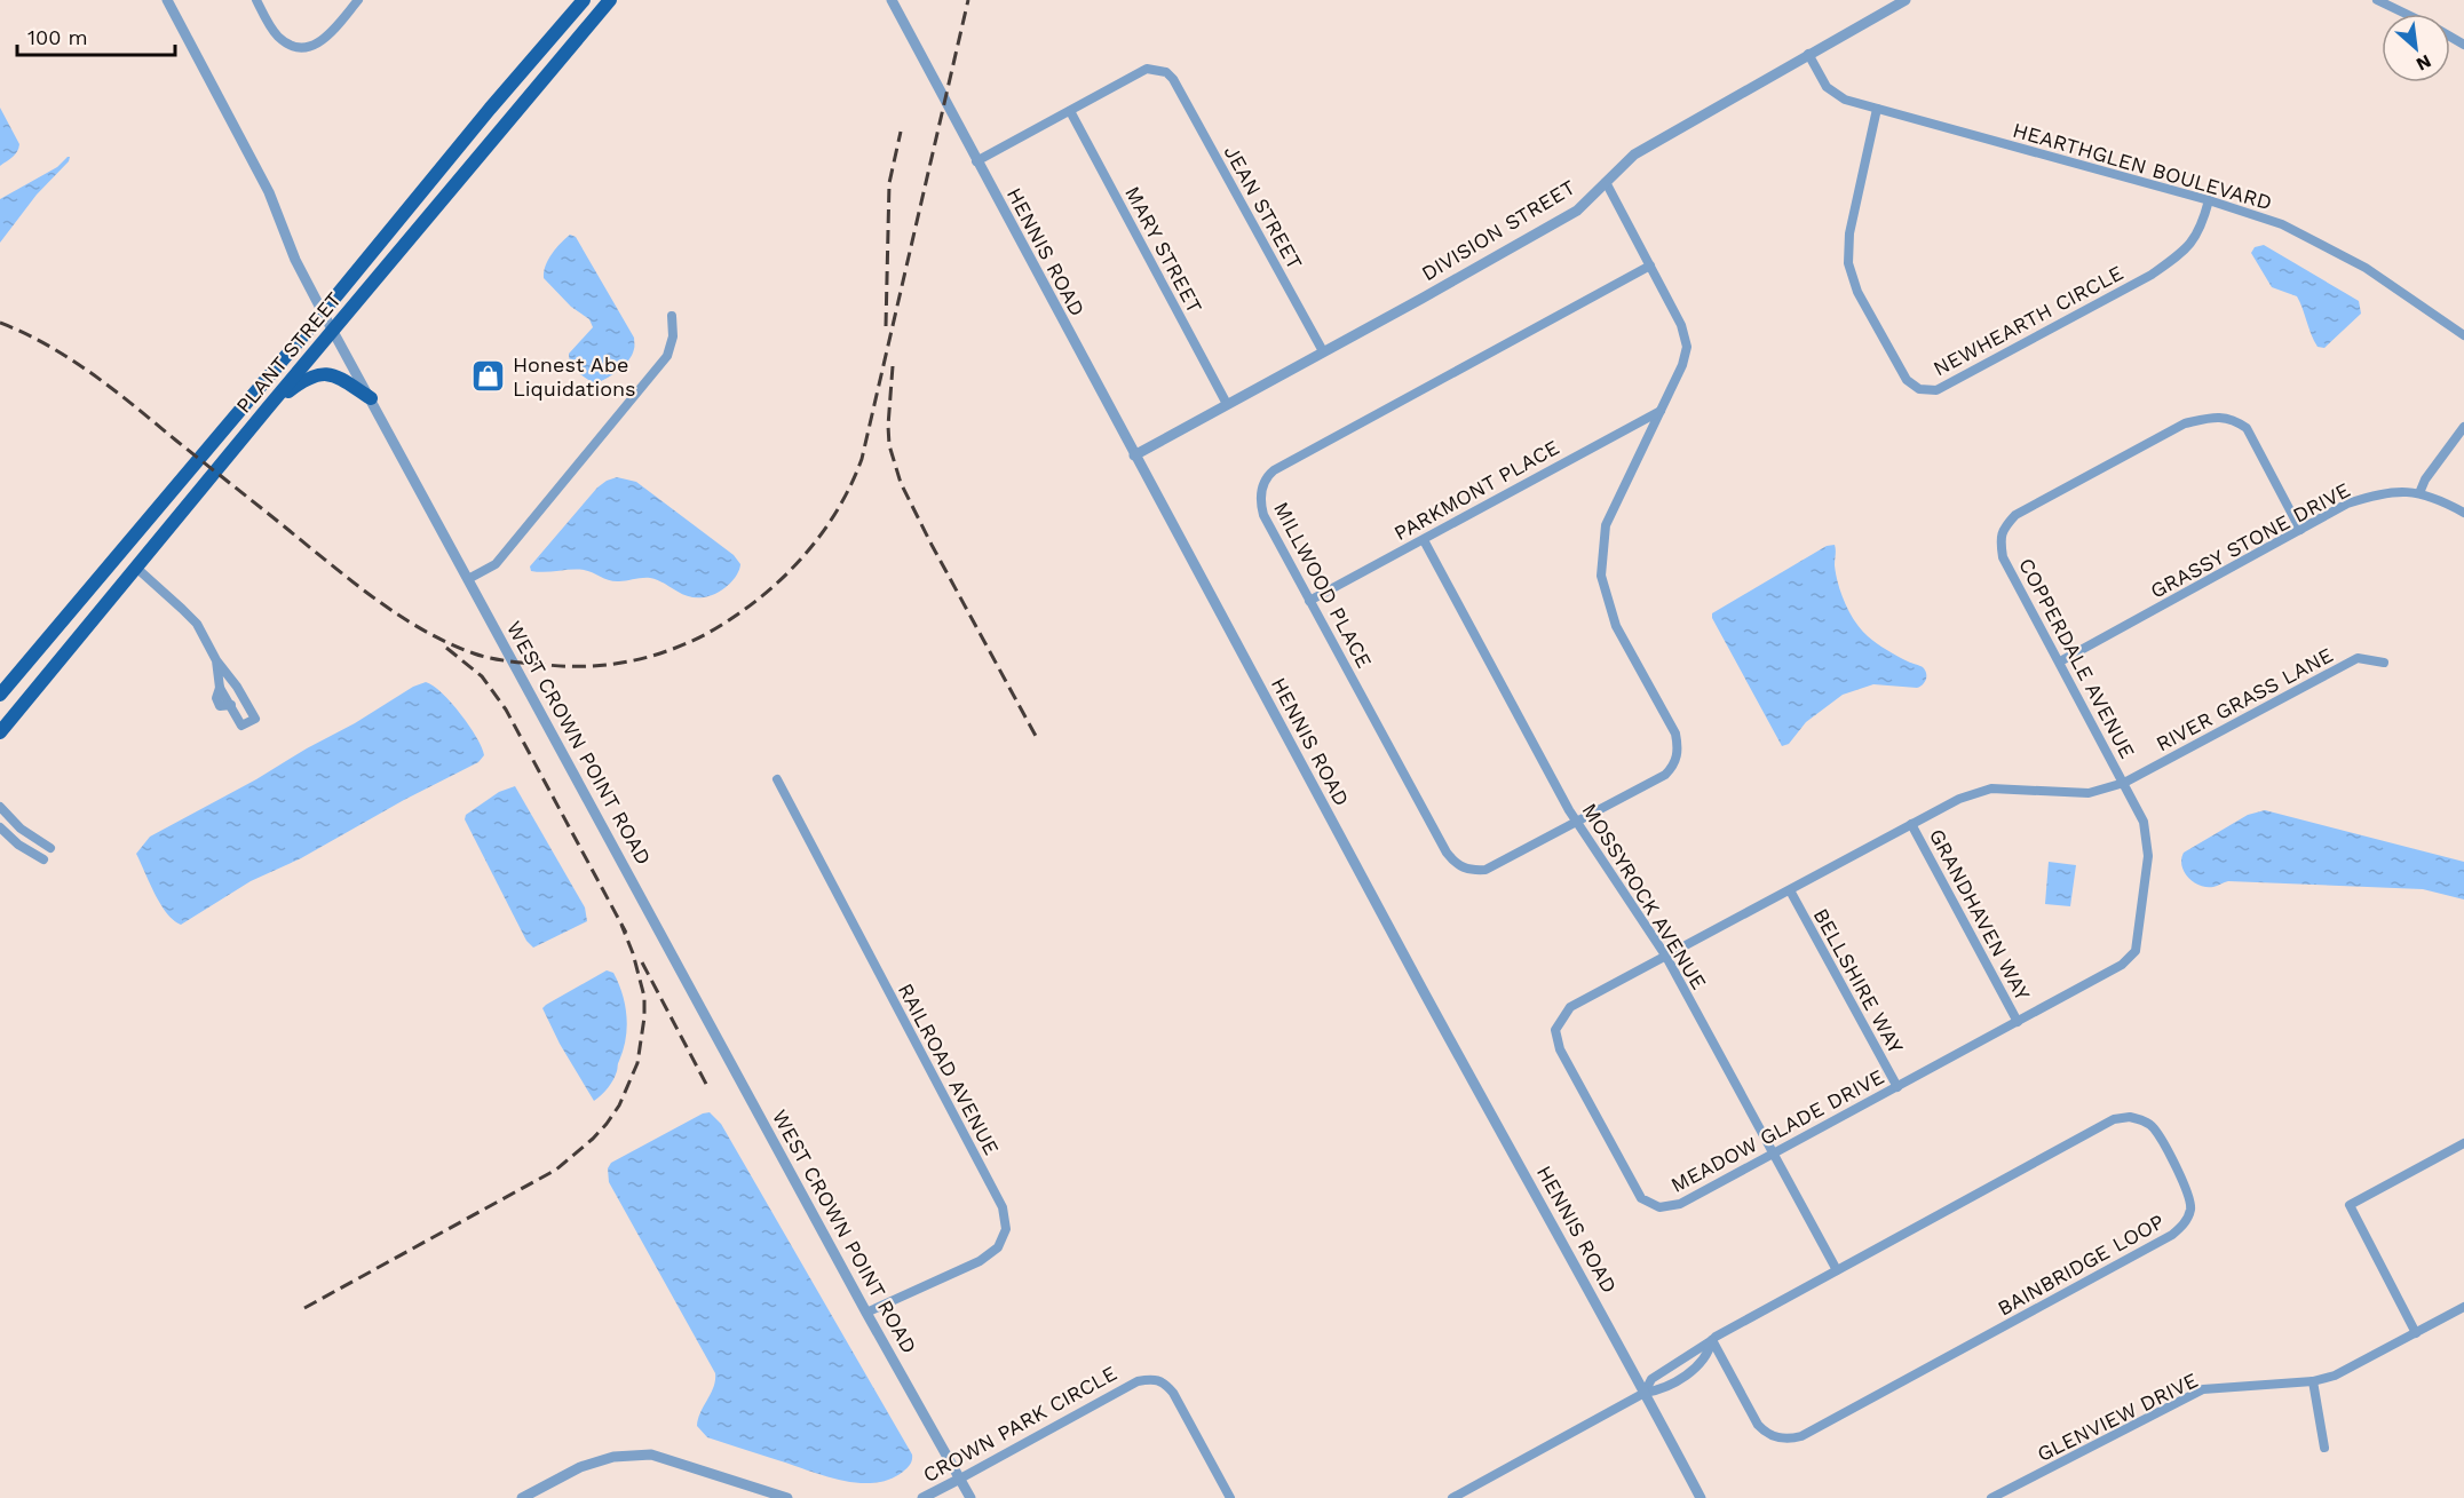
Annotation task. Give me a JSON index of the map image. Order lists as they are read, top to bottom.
{
  "streets": {
    "main road": ["PLANT STREET"],
    "street": [
      "HEARTHGLEN BOULEVARD",
      "JEAN STREET",
      "DIVISION STREET",
      "MARY STREET",
      "HENNIS ROAD",
      "NEWHEARTH CIRCLE",
      "PARKMONT PLACE",
      "GRASSY STONE DRIVE",
      "MILLWOOD PLACE",
      "COPPERDALE AVENUE",
      "RIVER GRASS LANE",
      "WEST CROWN POINT ROAD",
      "MOSSYROCK AVENUE",
      "GRANDHAVEN WAY",
      "BELLSHIRE WAY",
      "RAILROAD AVENUE",
      "MEADOW GLADE DRIVE",
      "BAINBRIDGE LOOP",
      "GLENVIEW DRIVE",
      "CROWN PARK CIRCLE"
    ]
  },
  "crossings": [
    ["HEARTHGLEN BOULEVARD", "DIVISION STREET"],
    ["HEARTHGLEN BOULEVARD", "NEWHEARTH CIRCLE"],
    ["JEAN STREET", "DIVISION STREET"],
    ["JEAN STREET", "MARY STREET"],
    ["DIVISION STREET", "MARY STREET"],
    ["DIVISION STREET", "HENNIS ROAD"],
    ["HENNIS ROAD", "BAINBRIDGE LOOP"],
    ["PLANT STREET", "WEST CROWN POINT ROAD"],
    ["PARKMONT PLACE", "MILLWOOD PLACE"],
    ["PARKMONT PLACE", "MOSSYROCK AVENUE"],
    ["GRASSY STONE DRIVE", "COPPERDALE AVENUE"],
    ["MILLWOOD PLACE", "MOSSYROCK AVENUE"],
    ["COPPERDALE AVENUE", "RIVER GRASS LANE"],
    ["COPPERDALE AVENUE", "MEADOW GLADE DRIVE"],
    ["RIVER GRASS LANE", "MEADOW GLADE DRIVE"],
    ["WEST CROWN POINT ROAD", "RAILROAD AVENUE"],
    ["WEST CROWN POINT ROAD", "CROWN PARK CIRCLE"],
    ["MOSSYROCK AVENUE", "MEADOW GLADE DRIVE"],
    ["MOSSYROCK AVENUE", "BAINBRIDGE LOOP"],
    ["GRANDHAVEN WAY", "MEADOW GLADE DRIVE"],
    ["BELLSHIRE WAY", "MEADOW GLADE DRIVE"]
  ],
  "places": {
    "shop": ["Honest Abe Liquidations"]
  },
  "scale_bar": "100 m",
  "north": "bottom right"
}
